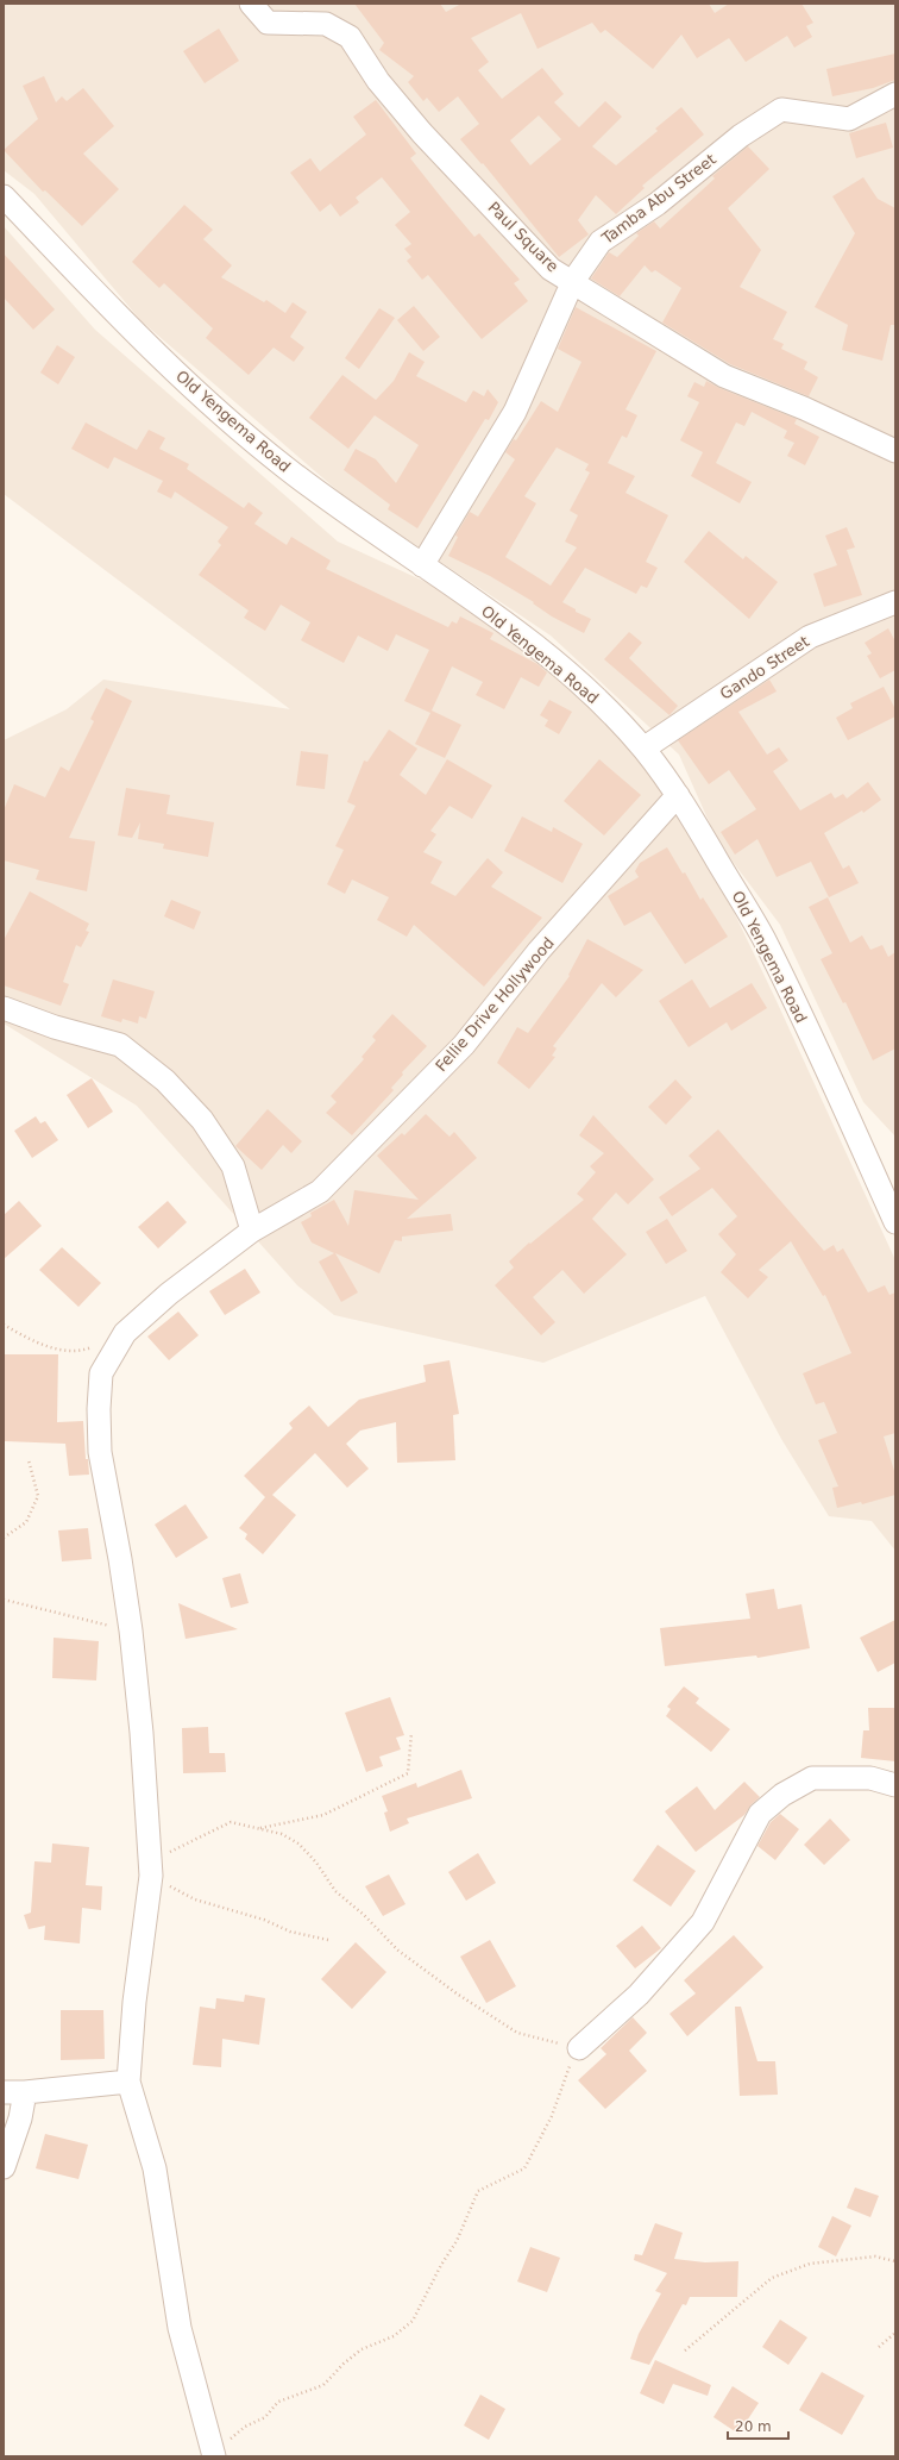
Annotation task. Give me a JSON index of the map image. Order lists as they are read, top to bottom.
{
  "streets": {
    "street": [
      "Tamba Abu Street",
      "Paul Square",
      "Old Yengema Road",
      "Gando Street",
      "Fellie Drive Hollywood"
    ]
  },
  "crossings": [
    ["Tamba Abu Street", "Paul Square"],
    ["Tamba Abu Street", "Old Yengema Road"],
    ["Old Yengema Road", "Gando Street"],
    ["Old Yengema Road", "Fellie Drive Hollywood"]
  ],
  "scale_bar": "20 m"
}
